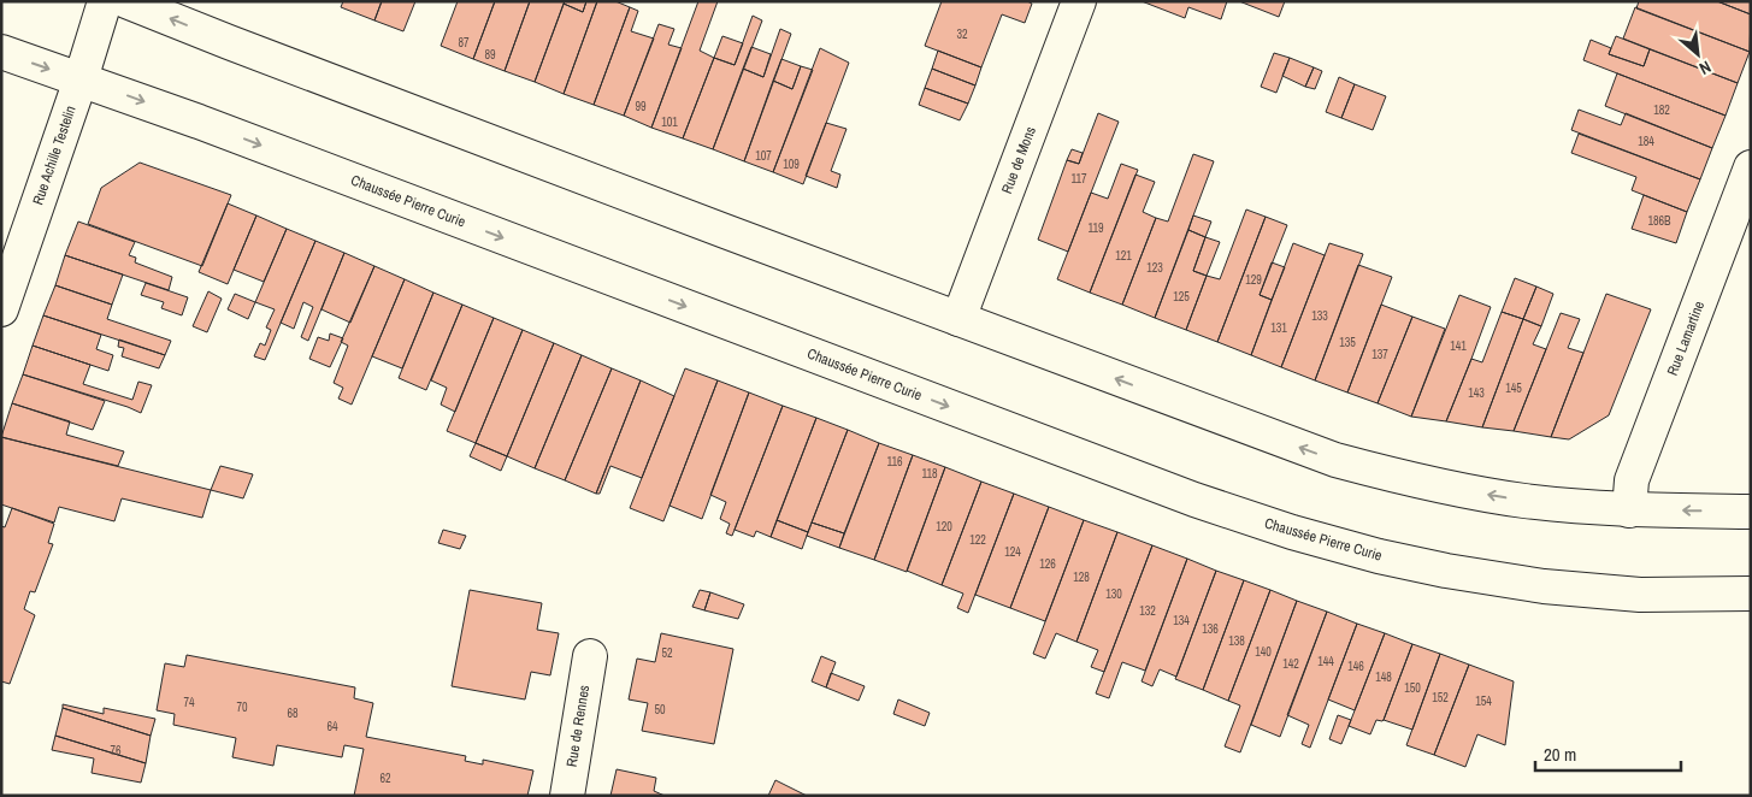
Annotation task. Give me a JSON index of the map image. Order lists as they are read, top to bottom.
{
  "streets": {
    "main road": [
      "Rue Achille Testelin",
      "Rue de Mons",
      "Chaussée Pierre Curie",
      "Rue Lamartine",
      "Rue de Rennes"
    ]
  },
  "crossings": [
    ["Rue Achille Testelin", "Chaussée Pierre Curie"]
  ],
  "house_numbers": [
    "32",
    "87",
    "89",
    "99",
    "182",
    "101",
    "184",
    "107",
    "109",
    "117",
    "186B",
    "119",
    "121",
    "123",
    "129",
    "125",
    "133",
    "131",
    "135",
    "141",
    "137",
    "145",
    "143",
    "116",
    "118",
    "120",
    "122",
    "124",
    "126",
    "128",
    "130",
    "132",
    "134",
    "136",
    "138",
    "140",
    "52",
    "144",
    "142",
    "146",
    "148",
    "150",
    "152",
    "154",
    "74",
    "70",
    "50",
    "68",
    "64",
    "76",
    "62"
  ],
  "scale_bar": "20 m",
  "north": "bottom right"
}
